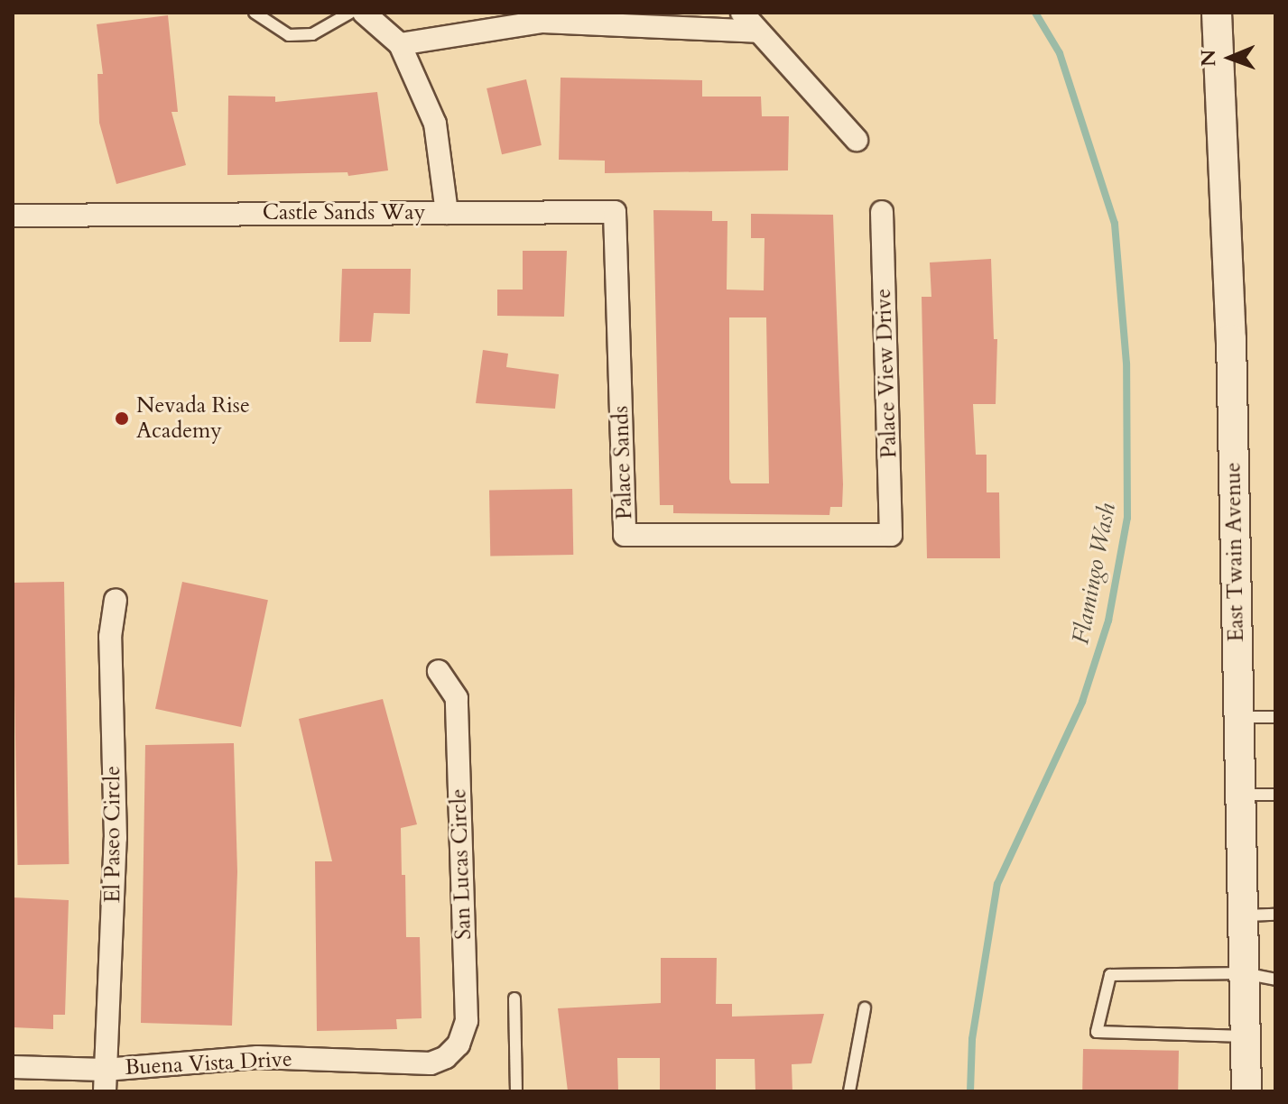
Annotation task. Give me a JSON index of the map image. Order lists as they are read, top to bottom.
{
  "streets": {
    "street": [
      "Castle Sands Way",
      "Palace View Drive",
      "Palace Sands",
      "East Twain Avenue",
      "El Paseo Circle",
      "San Lucas Circle",
      "Buena Vista Drive"
    ]
  },
  "crossings": [
    ["Castle Sands Way", "Palace Sands"],
    ["Palace View Drive", "Palace Sands"],
    ["El Paseo Circle", "Buena Vista Drive"],
    ["San Lucas Circle", "Buena Vista Drive"]
  ],
  "water": ["Flamingo Wash"],
  "places": ["Nevada Rise Academy"],
  "north": "left"
}
